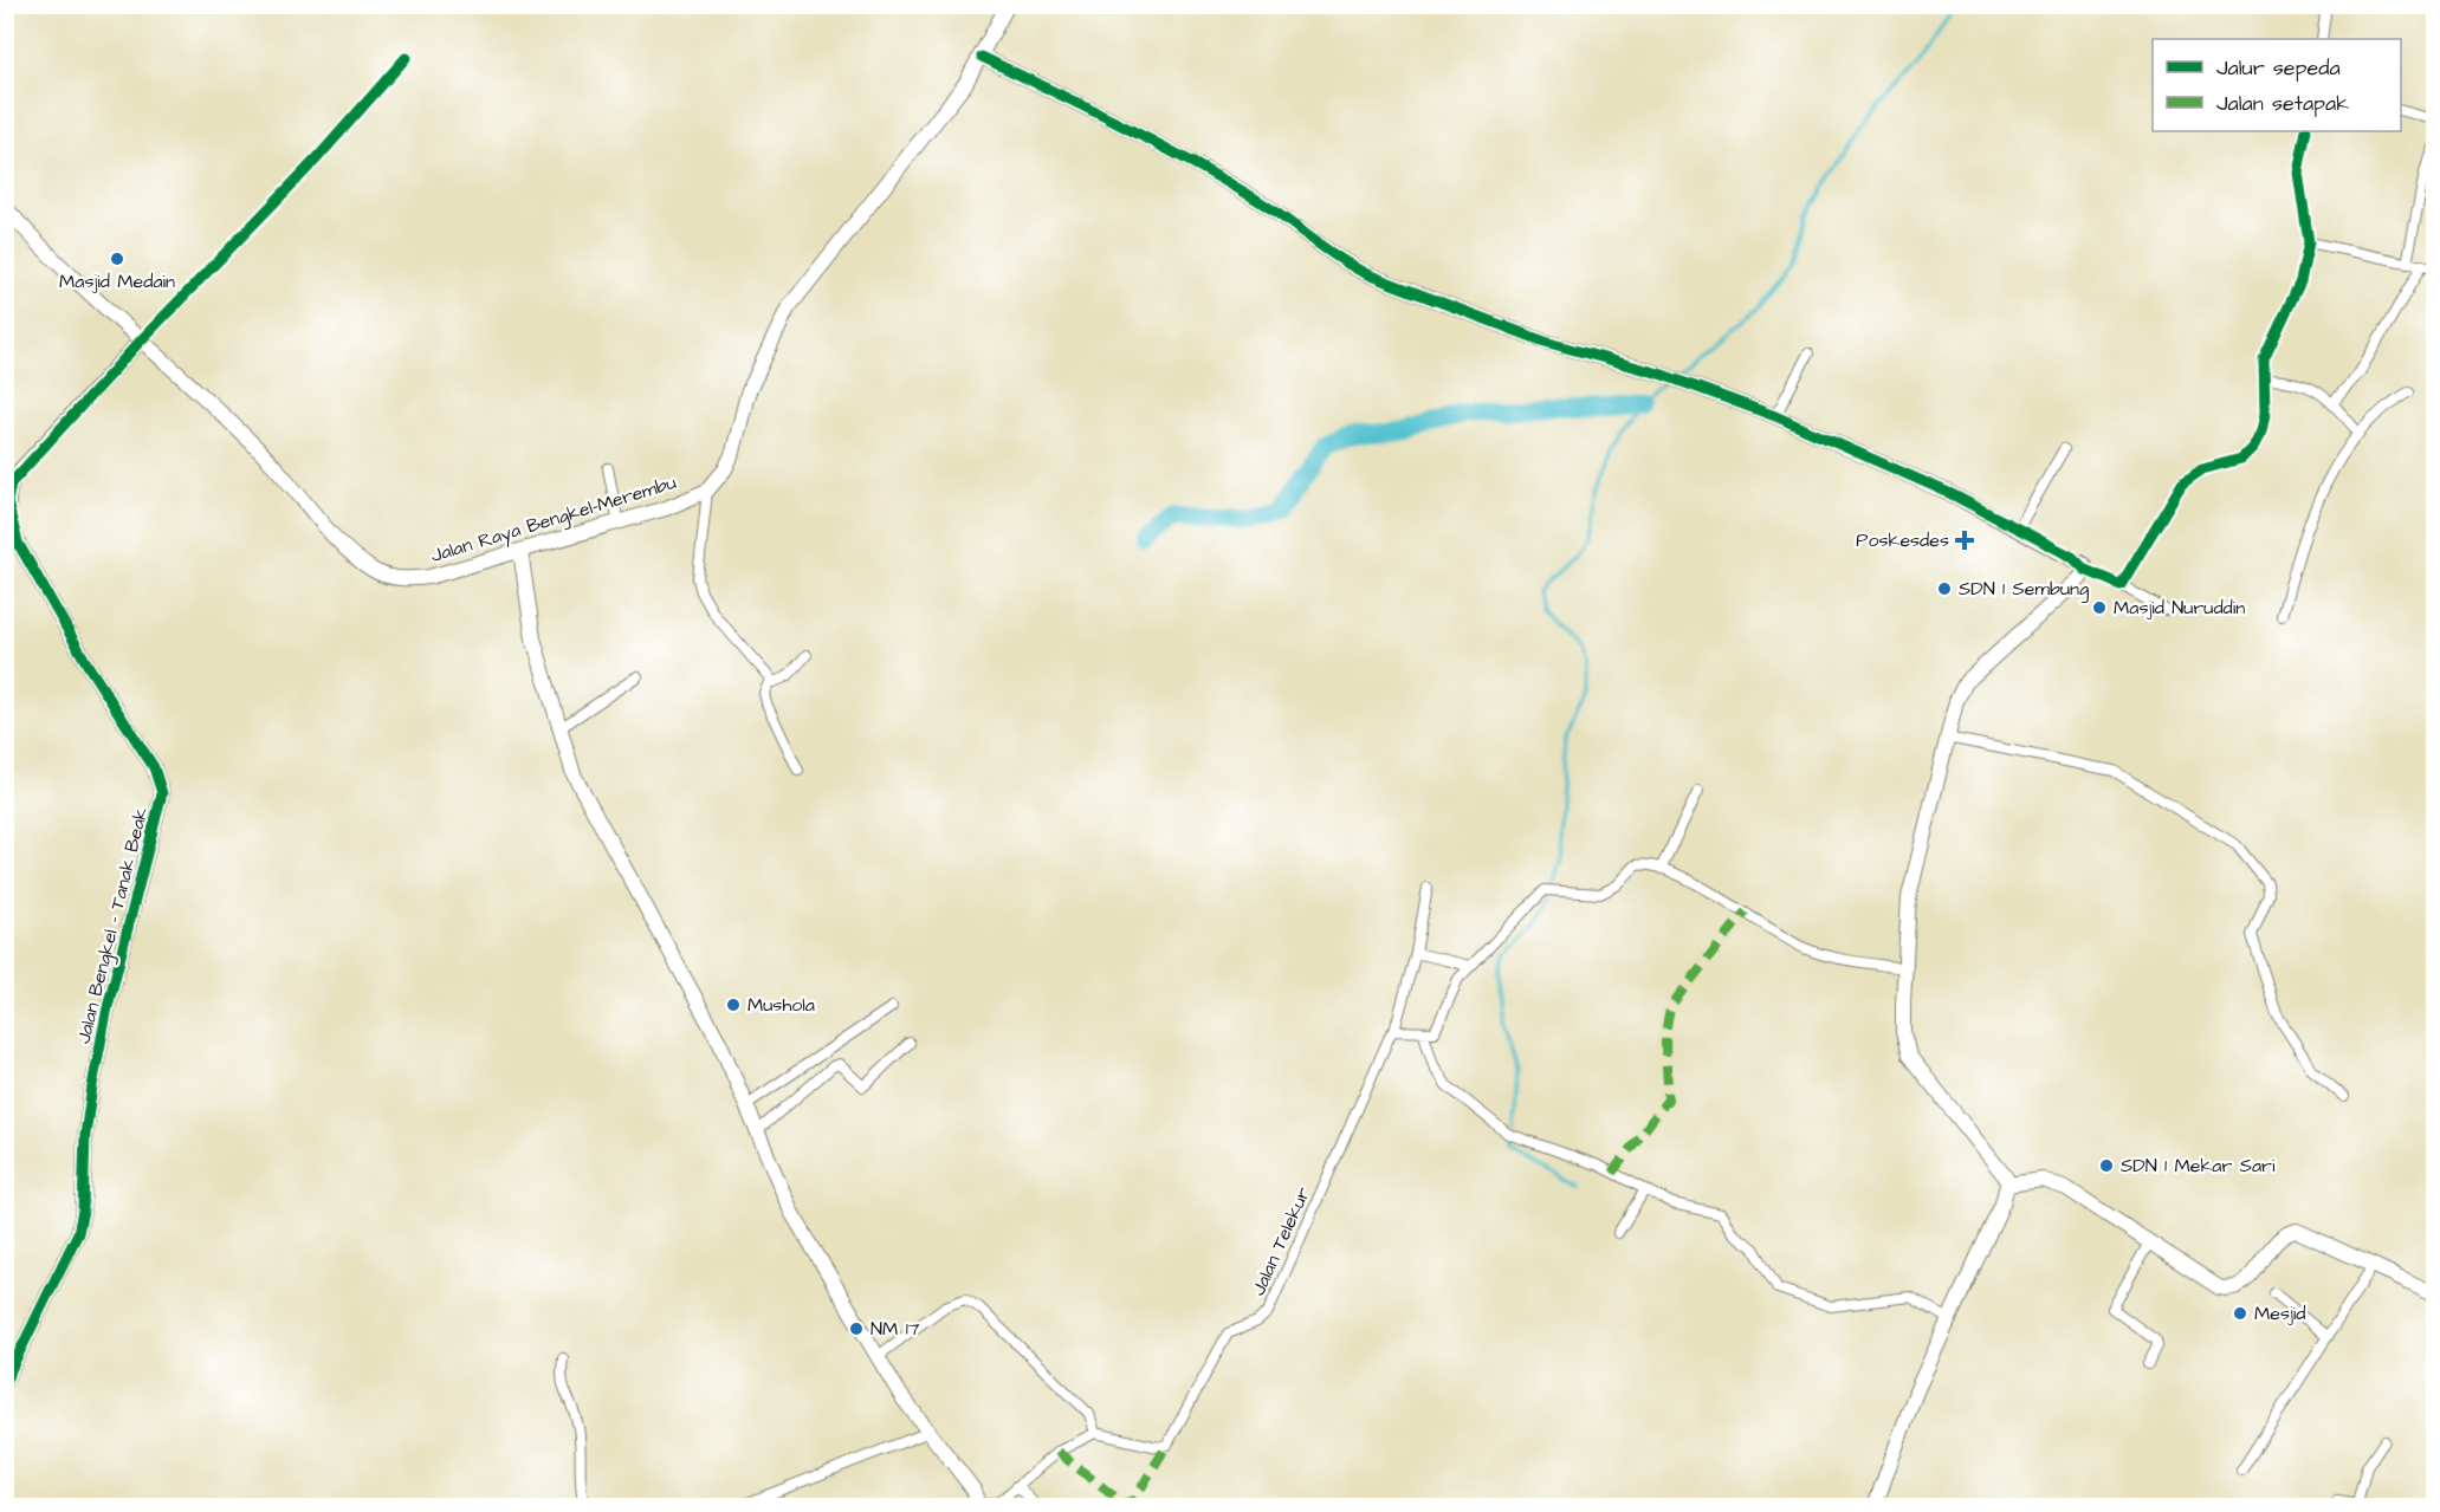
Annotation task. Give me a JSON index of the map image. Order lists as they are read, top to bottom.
{
  "streets": {
    "street": ["Jalan Raya Bengkel-Merembu", "Jalan Bengkel - Tanak Beak", "Jalan Telekur"]
  },
  "crossings": [
    ["Jalan Raya Bengkel-Merembu", "Jalan Bengkel - Tanak Beak"]
  ],
  "places": {
    "other": [
      "Masjid Medain",
      "SDN 1 Sembung",
      "Masjid Nuruddin",
      "Mushola",
      "SDN 1 Mekar Sari",
      "Mesjid",
      "NM 17"
    ],
    "health": ["Poskesdes"]
  },
  "legend": ["Jalur sepeda", "Jalan setapak"]
}
